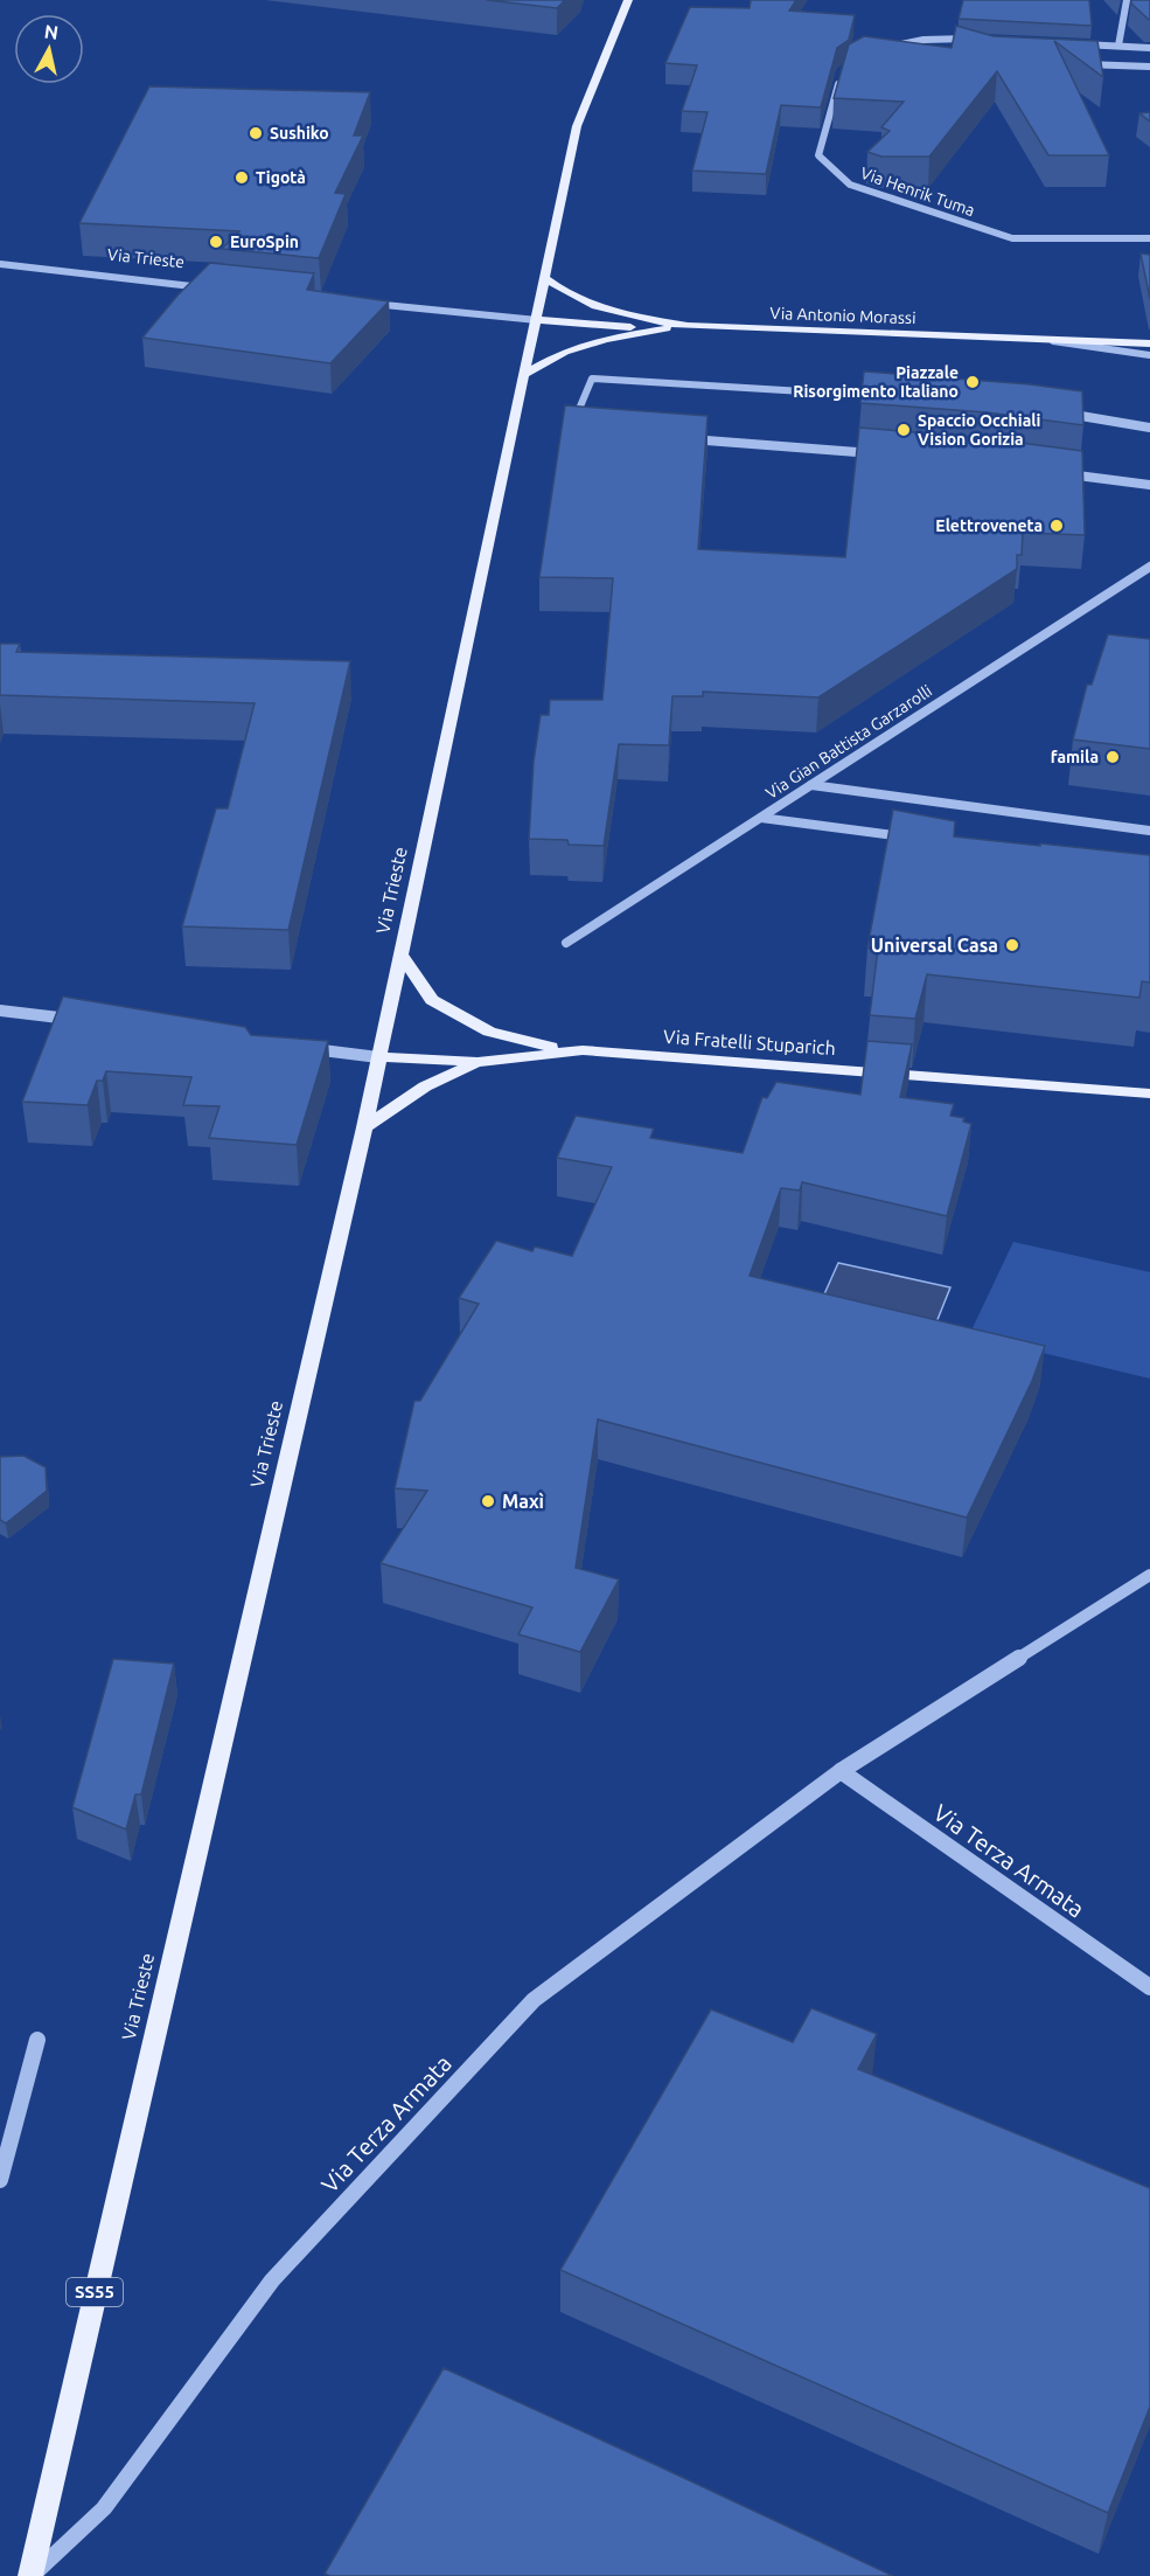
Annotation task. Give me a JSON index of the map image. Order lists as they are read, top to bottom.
{
  "streets": {
    "main road": [
      "Via Trieste",
      "Via Antonio Morassi",
      "Via Fratelli Stuparich",
      "SS55"
    ],
    "street": ["Via Henrik Tuma", "Via Gian Battista Garzarolli", "Via Terza Armata"]
  },
  "crossings": [
    ["Via Trieste", "Via Antonio Morassi"],
    ["Via Trieste", "Via Fratelli Stuparich"],
    ["Via Trieste", "Via Terza Armata"]
  ],
  "places": [
    "Sushiko",
    "Tigotà",
    "EuroSpin",
    "Piazzale Risorgimento Italiano",
    "Spaccio Occhiali Vision Gorizia",
    "Elettroveneta",
    "famila",
    "Universal Casa",
    "Maxì"
  ],
  "north": "top"
}
